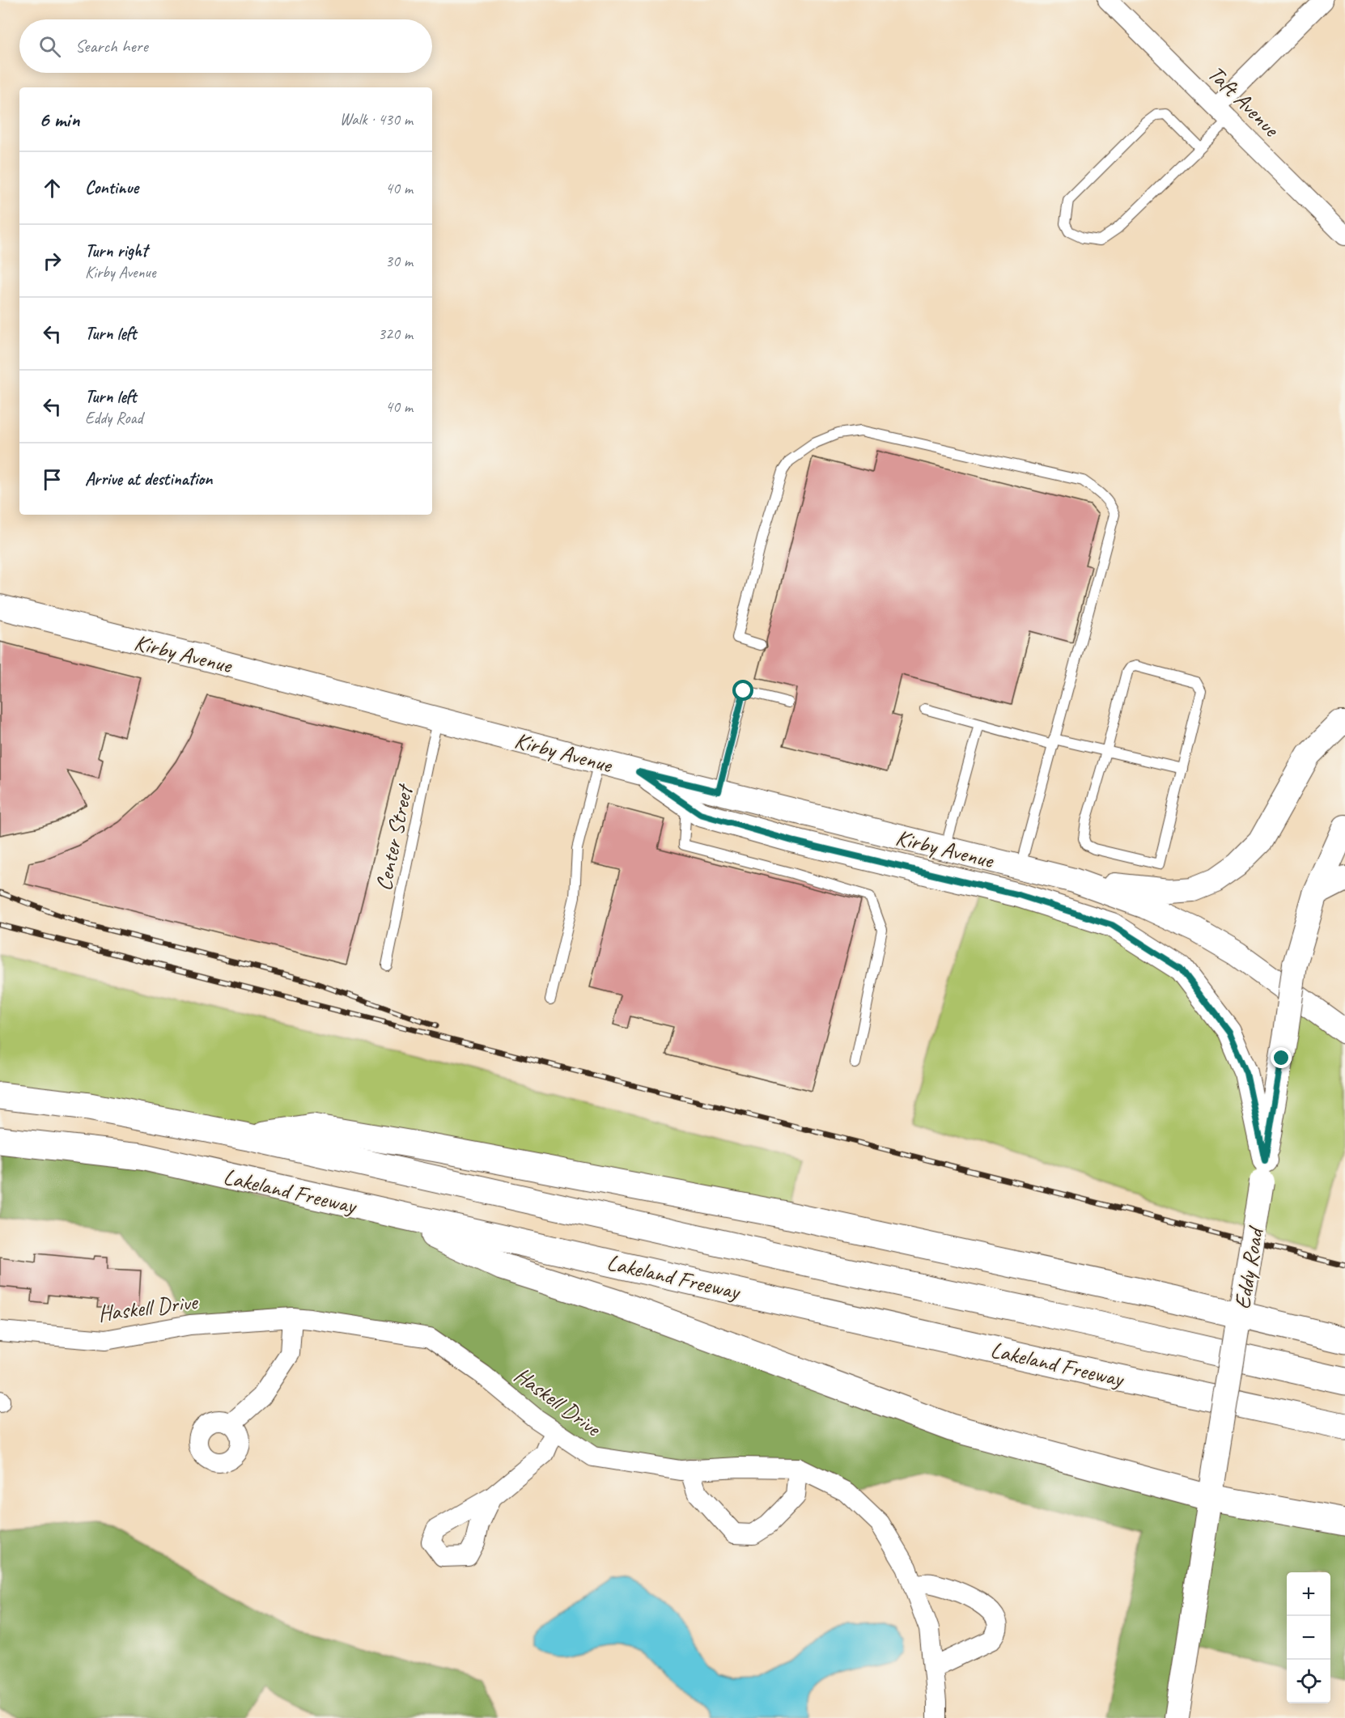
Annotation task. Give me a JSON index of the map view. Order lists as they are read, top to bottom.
{
  "streets": {
    "highway": ["Lakeland Freeway"],
    "street": [
      "Taft Avenue",
      "Kirby Avenue",
      "Eddy Road",
      "Haskell Drive"
    ],
    "lane": ["Center Street"]
  },
  "crossings": [
    ["Kirby Avenue", "Center Street"]
  ],
  "page": {
    "search": "Search here",
    "heading": ["6 min", "Walk · 430 m"],
    "list": [
      ["Continue", "40 m"],
      ["Turn right", "Kirby Avenue", "30 m"],
      ["Turn left", "320 m"],
      ["Turn left", "Eddy Road", "40 m"],
      "Arrive at destination"
    ],
    "map_buttons": ["+", "−"]
  }
}
